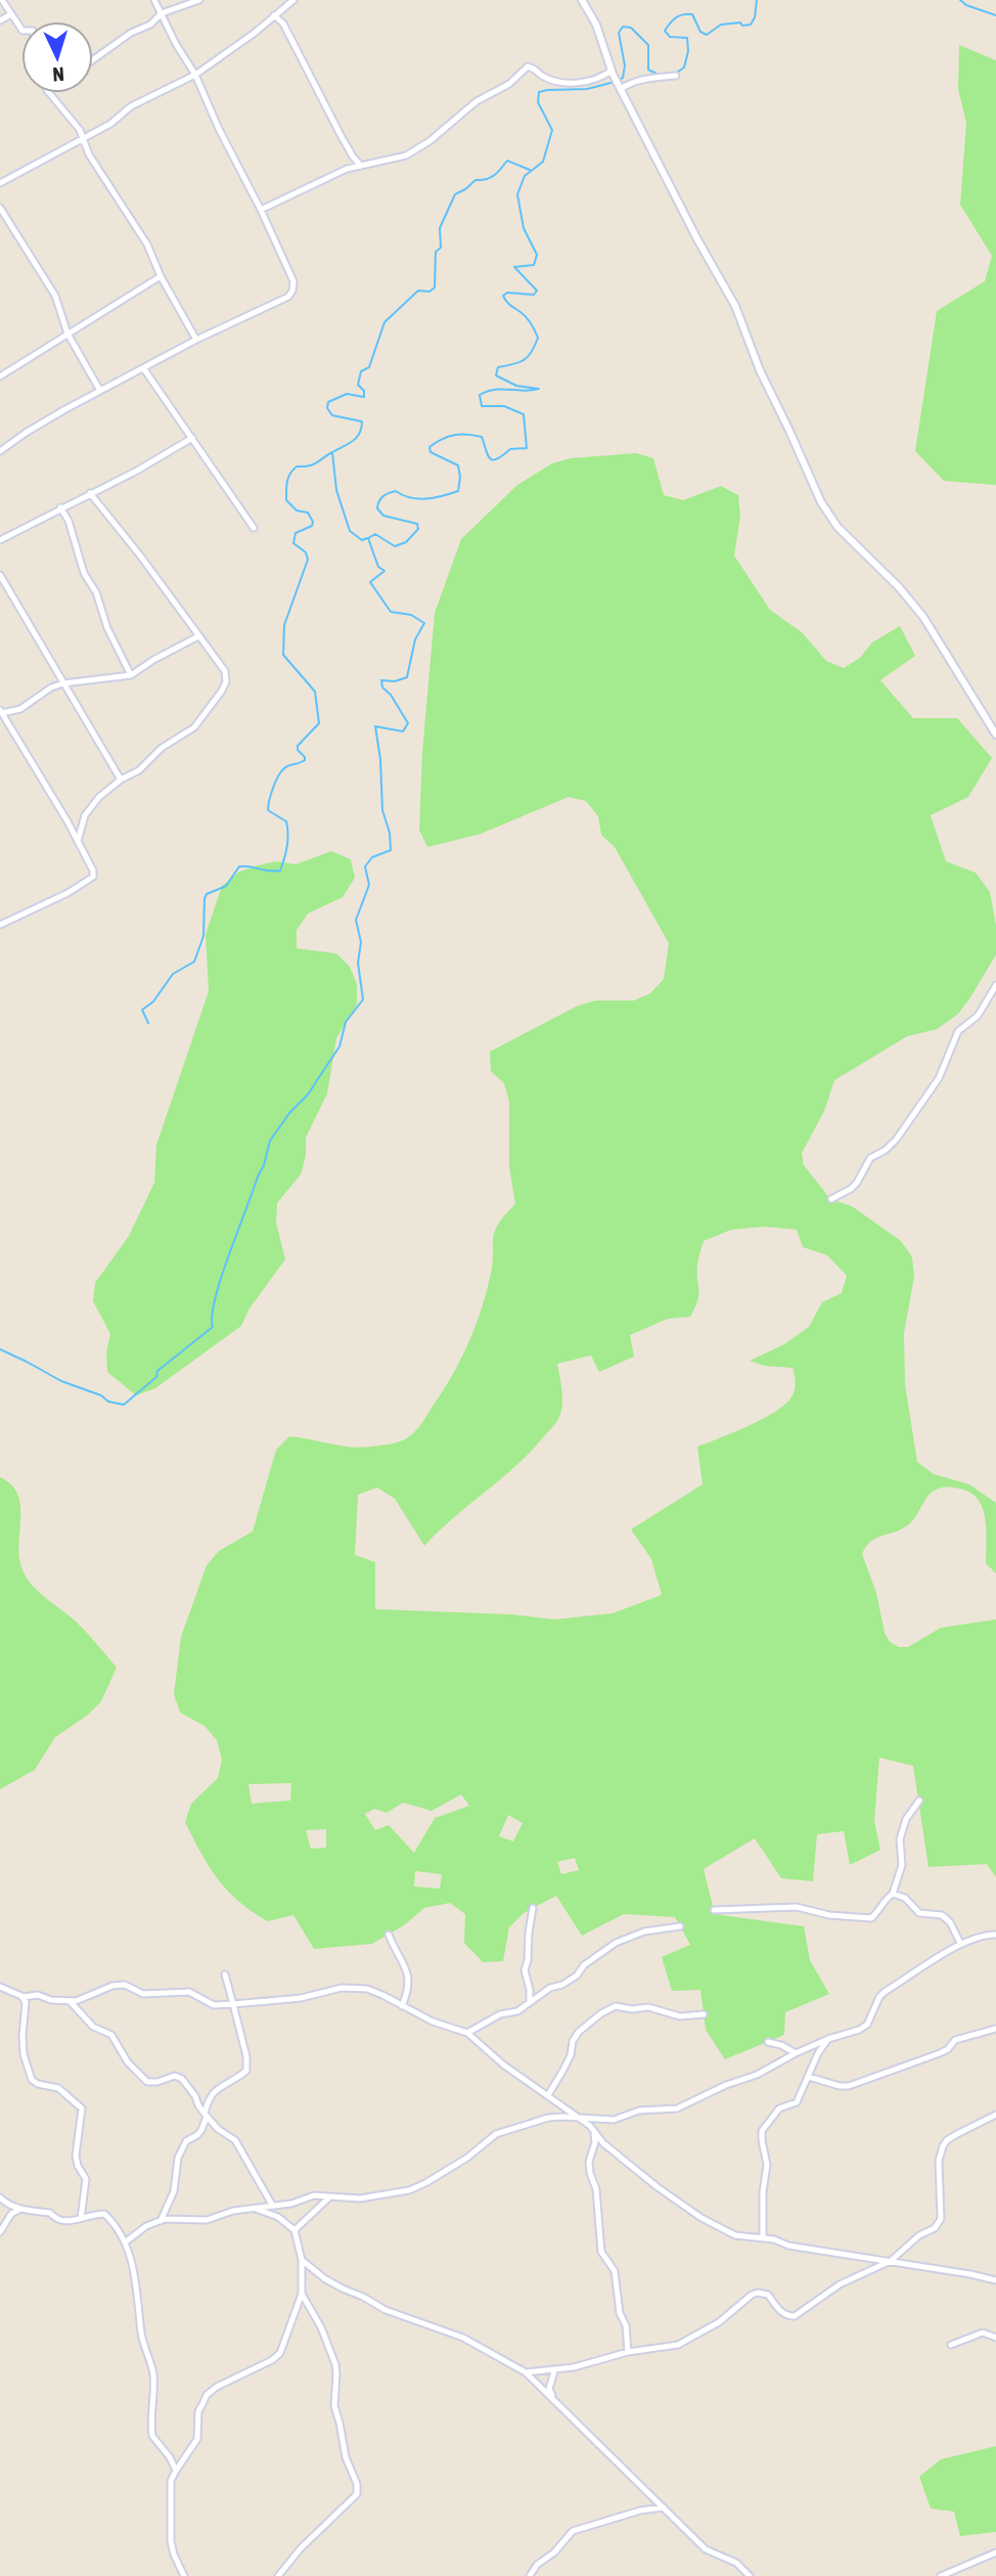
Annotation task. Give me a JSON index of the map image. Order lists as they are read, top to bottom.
{
  "north": "bottom"
}
